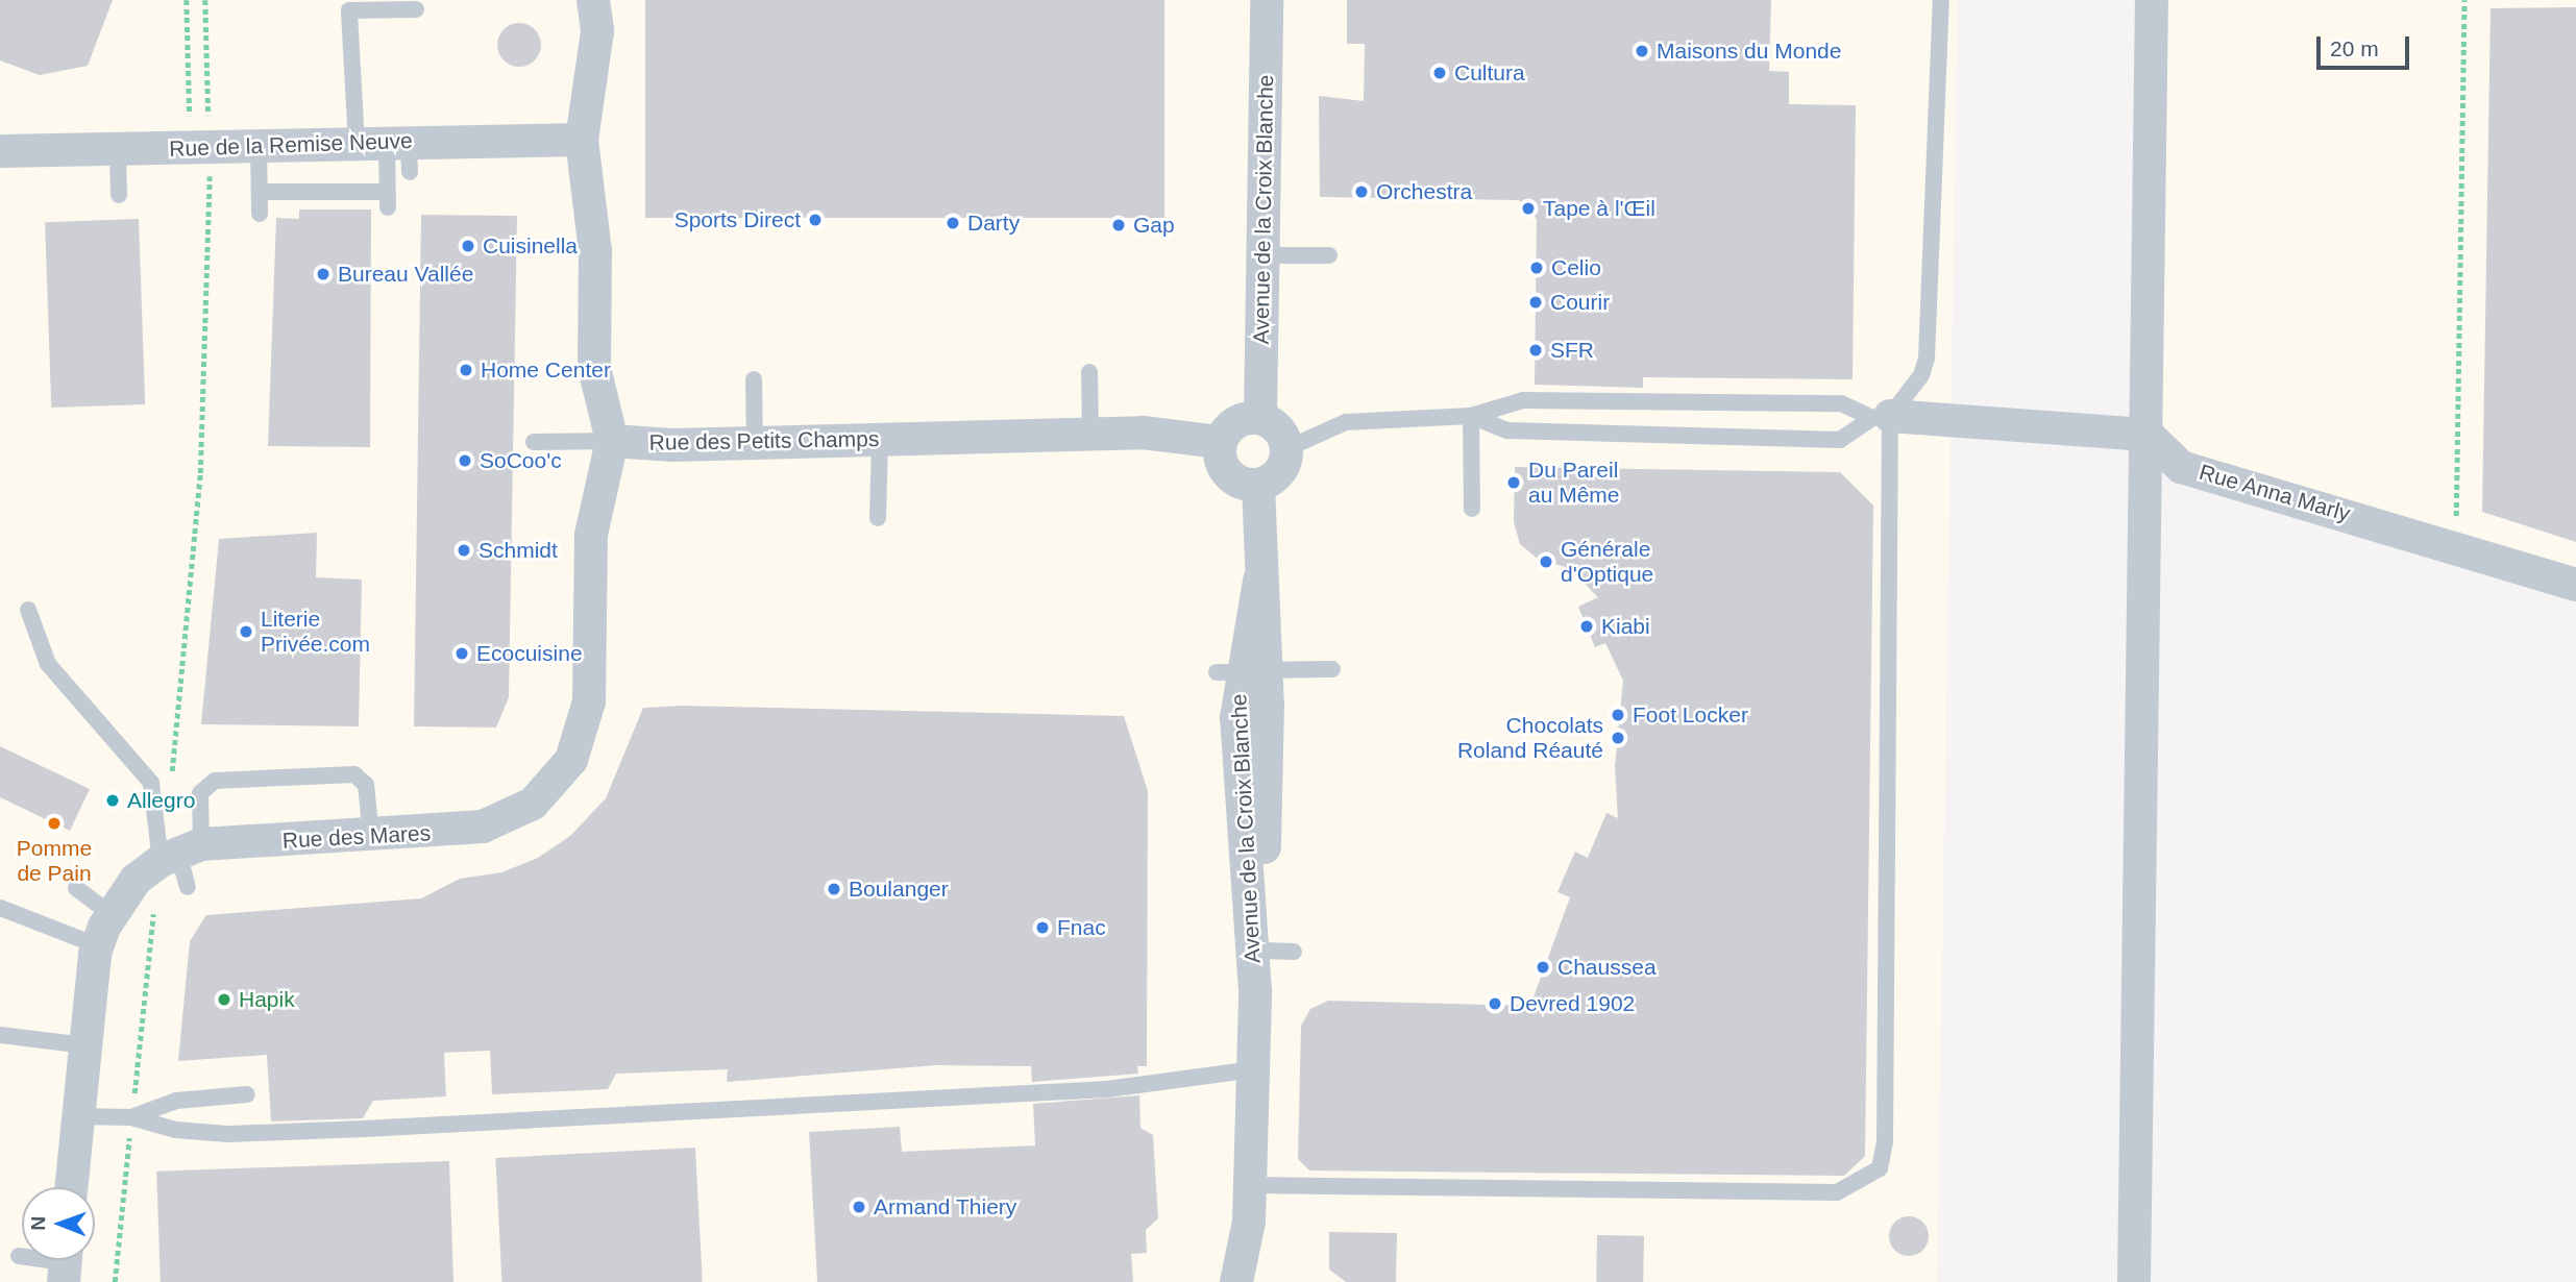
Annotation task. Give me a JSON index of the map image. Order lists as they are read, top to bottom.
{
  "streets": {
    "street": [
      "Rue de la Remise Neuve",
      "Avenue de la Croix Blanche",
      "Rue des Petits Champs",
      "Rue Anna Marly",
      "Rue des Mares"
    ]
  },
  "crossings": [
    ["Avenue de la Croix Blanche", "Rue des Petits Champs"],
    ["Rue des Petits Champs", "Rue des Mares"]
  ],
  "places": [
    "Maisons du Monde",
    "Cultura",
    "Orchestra",
    "Tape à l'Œil",
    "Sports Direct",
    "Darty",
    "Gap",
    "Cuisinella",
    "Celio",
    "Bureau Vallée",
    "Courir",
    "SFR",
    "Home Center",
    "SoCoo'c",
    "Du Pareil au Même",
    "Schmidt",
    "Générale d'Optique",
    "Kiabi",
    "Literie Privée.com",
    "Ecocuisine",
    "Foot Locker",
    "Chocolats Roland Réauté",
    "Allegro",
    "Pomme de Pain",
    "Boulanger",
    "Fnac",
    "Chaussea",
    "Hapik",
    "Devred 1902",
    "Armand Thiery"
  ],
  "scale_bar": "20 m",
  "north": "left"
}
